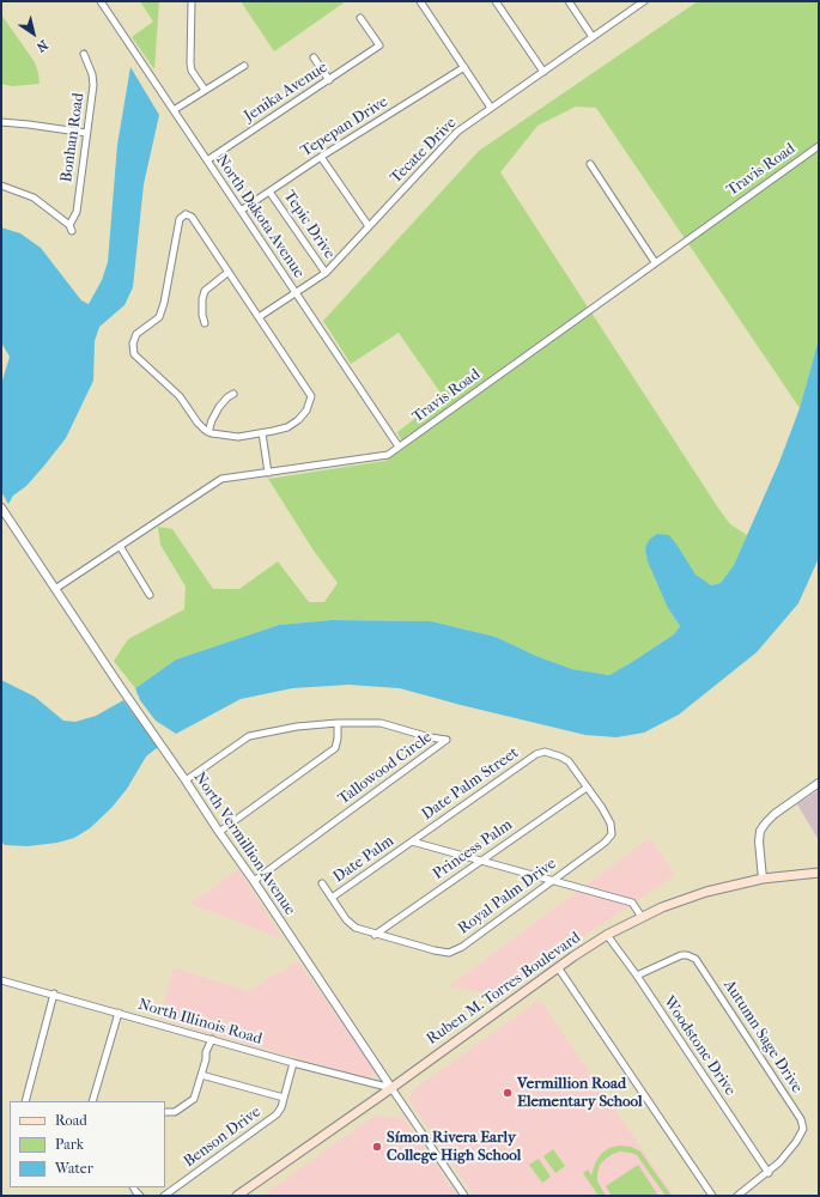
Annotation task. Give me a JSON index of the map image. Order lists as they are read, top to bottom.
{
  "streets": {
    "main road": ["Ruben M. Torres Boulevard"],
    "street": [
      "Jenika Avenue",
      "Tepepan Drive",
      "Bonhan Road",
      "Tecate Drive",
      "Travis Road",
      "North Dakota Avenue",
      "Tepic Drive",
      "Tallowood Circle",
      "Date Palm Street",
      "North Vermillion Avenue",
      "Princess Palm",
      "Date Palm",
      "Royal Palm Drive",
      "North Illinois Road",
      "Autumn Sage Drive",
      "Woodstone Drive",
      "Benson Drive"
    ]
  },
  "crossings": [
    ["Jenika Avenue", "North Dakota Avenue"],
    ["Tepepan Drive", "North Dakota Avenue"],
    ["Tepepan Drive", "Tepic Drive"],
    ["Tecate Drive", "North Dakota Avenue"],
    ["Tecate Drive", "Tepic Drive"],
    ["Travis Road", "North Dakota Avenue"],
    ["Travis Road", "North Vermillion Avenue"],
    ["Tallowood Circle", "North Vermillion Avenue"],
    ["Date Palm Street", "Date Palm"],
    ["Date Palm Street", "Royal Palm Drive"],
    ["North Vermillion Avenue", "Ruben M. Torres Boulevard"],
    ["North Vermillion Avenue", "North Illinois Road"],
    ["Princess Palm", "Royal Palm Drive"],
    ["Date Palm", "Royal Palm Drive"],
    ["Ruben M. Torres Boulevard", "North Illinois Road"],
    ["Ruben M. Torres Boulevard", "Woodstone Drive"],
    ["North Illinois Road", "Benson Drive"],
    ["Autumn Sage Drive", "Woodstone Drive"]
  ],
  "places": ["Vermillion Road Elementary School", "Símon Rivera Early College High School"],
  "legend": ["Road", "Park", "Water"],
  "north": "bottom right"
}
